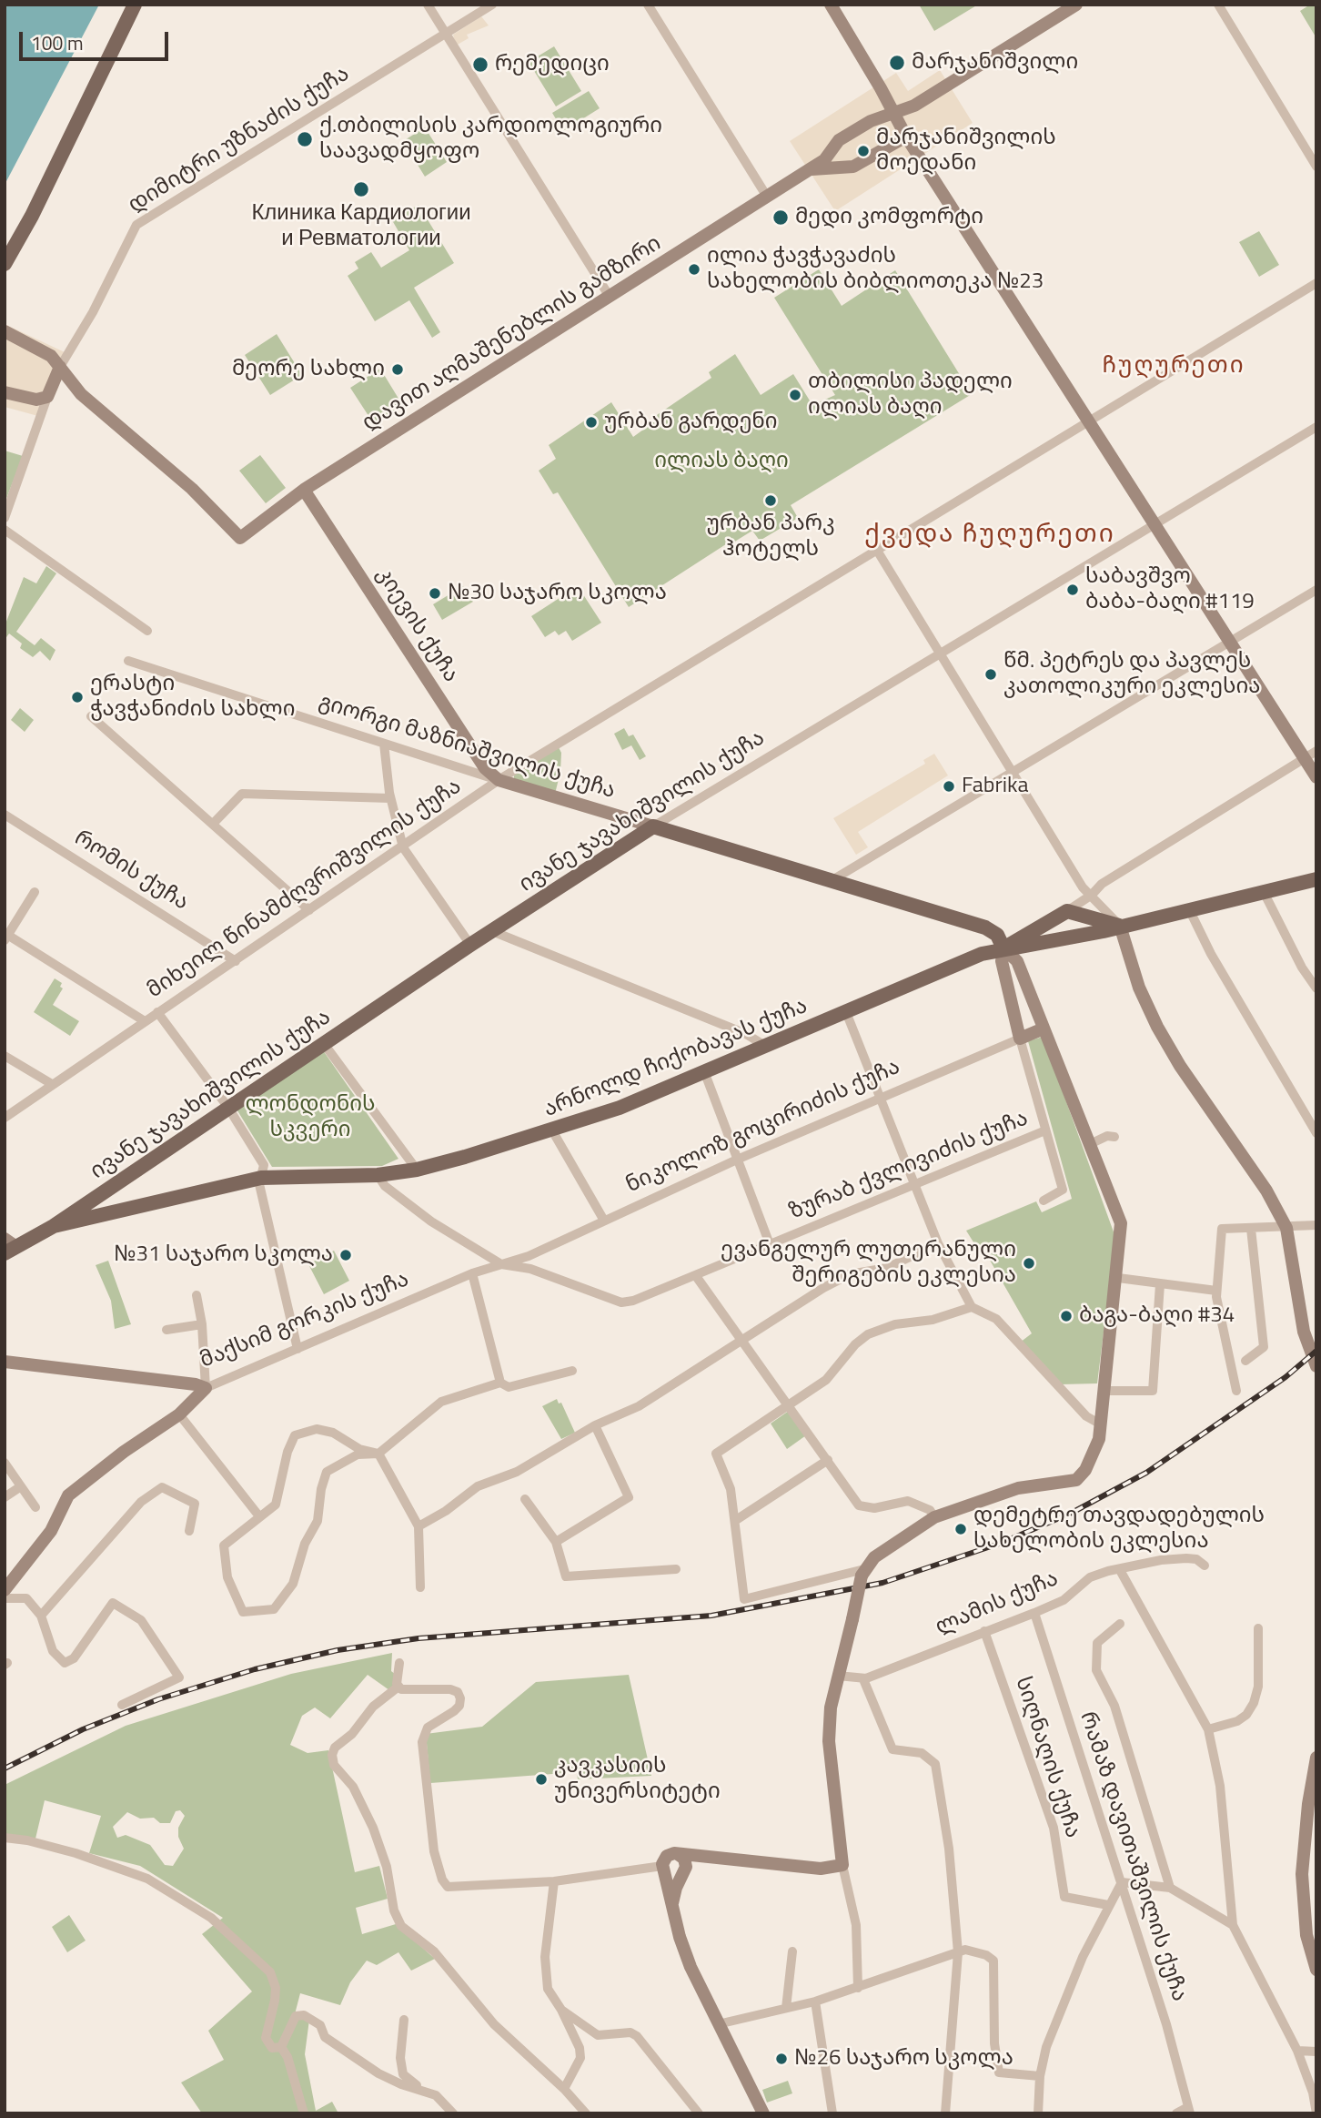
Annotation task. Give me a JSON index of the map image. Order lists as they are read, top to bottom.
{
  "streets": {
    "main road": ["გიორგი მაზნიაშვილის ქუჩა", "ივანე ჯავახიშვილის ქუჩა", "არნოლდ ჩიქობავას ქუჩა"],
    "street": [
      "დიმიტრი უზნაძის ქუჩა",
      "დავით აღმაშენებლის გამზირი",
      "კიევის ქუჩა",
      "რომის ქუჩა",
      "მიხეილ წინამძღვრიშვილის ქუჩა",
      "ნიკოლოზ გოცირიძის ქუჩა",
      "ზურაბ ქვლივიძის ქუჩა",
      "მაქსიმ გორკის ქუჩა",
      "ლამის ქუჩა",
      "სიღნაღის ქუჩა",
      "რამაზ დავითაშვილის ქუჩა"
    ]
  },
  "crossings": [
    ["დავით აღმაშენებლის გამზირი", "კიევის ქუჩა"],
    ["კიევის ქუჩა", "გიორგი მაზნიაშვილის ქუჩა"],
    ["კიევის ქუჩა", "მიხეილ წინამძღვრიშვილის ქუჩა"],
    ["გიორგი მაზნიაშვილის ქუჩა", "ივანე ჯავახიშვილის ქუჩა"],
    ["გიორგი მაზნიაშვილის ქუჩა", "მიხეილ წინამძღვრიშვილის ქუჩა"],
    ["გიორგი მაზნიაშვილის ქუჩა", "არნოლდ ჩიქობავას ქუჩა"],
    ["ივანე ჯავახიშვილის ქუჩა", "არნოლდ ჩიქობავას ქუჩა"],
    ["რომის ქუჩა", "მიხეილ წინამძღვრიშვილის ქუჩა"],
    ["არნოლდ ჩიქობავას ქუჩა", "ზურაბ ქვლივიძის ქუჩა"],
    ["ნიკოლოზ გოცირიძის ქუჩა", "ზურაბ ქვლივიძის ქუჩა"],
    ["ნიკოლოზ გოცირიძის ქუჩა", "მაქსიმ გორკის ქუჩა"],
    ["ზურაბ ქვლივიძის ქუჩა", "მაქსიმ გორკის ქუჩა"],
    ["ლამის ქუჩა", "სიღნაღის ქუჩა"],
    ["ლამის ქუჩა", "რამაზ დავითაშვილის ქუჩა"]
  ],
  "districts": ["ჩუღურეთი", "ქვედა ჩუღურეთი"],
  "parks": ["ილიას ბაღი", "ლონდონის სკვერი"],
  "places": [
    "მარჯანიშვილი",
    "რემედიცი",
    "ქ.თბილისის კარდიოლოგიური საავადმყოფო",
    "მარჯანიშვილის მოედანი",
    "Клиника Кардиологии и Ревматологии",
    "მედი კომფორტი",
    "ილია ჭავჭავაძის სახელობის ბიბლიოთეკა №23",
    "მეორე სახლი",
    "თბილისი პადელი ილიას ბაღი",
    "ურბან გარდენი",
    "ურბან პარკ ჰოტელს",
    "საბავშვო ბაბა-ბაღი #119",
    "№30 საჯარო სკოლა",
    "წმ. პეტრეს და პავლეს კათოლიკური ეკლესია",
    "ერასტი ჭავჭანიძის სახლი",
    "Fabrika",
    "№31 საჯარო სკოლა",
    "ევანგელურ ლუთერანული შერიგების ეკლესია",
    "ბაგა-ბაღი #34",
    "დემეტრე თავდადებულის სახელობის ეკლესია",
    "კავკასიის უნივერსიტეტი",
    "№26 საჯარო სკოლა"
  ],
  "scale_bar": "100 m"
}
